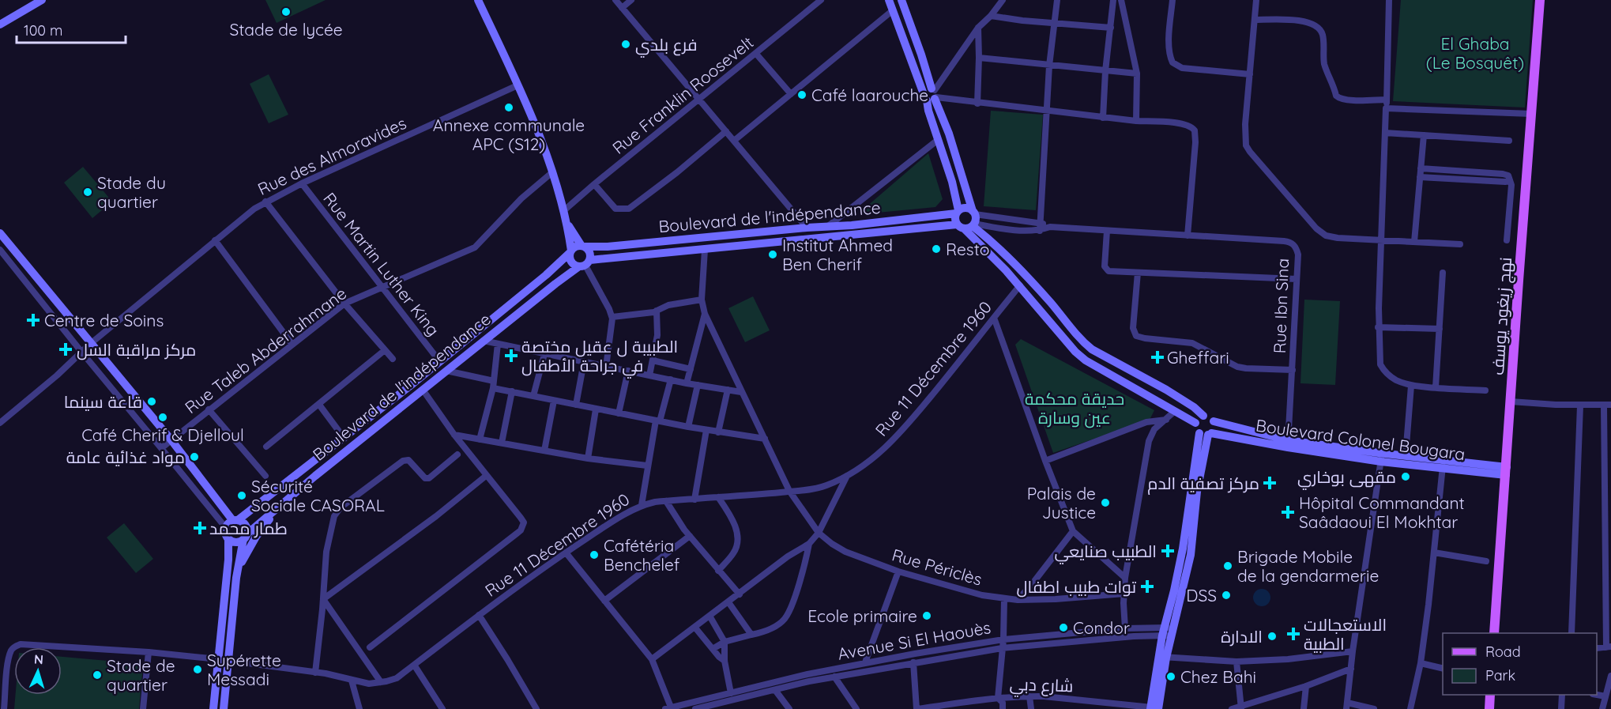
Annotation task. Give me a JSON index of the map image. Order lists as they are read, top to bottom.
{
  "streets": {
    "main road": ["Boulevard de l'indépendance", "نهج زيغود يوسف", "Boulevard Colonel Bougara"],
    "street": [
      "Rue Franklin Roosevelt",
      "Rue des Almoravides",
      "Rue Martin Luther King",
      "Rue Ibn Sina",
      "Rue Taleb Abderrahmane",
      "Rue 11 Décembre 1960",
      "Rue Périclès",
      "Avenue Si El Haouès",
      "شارع دبي"
    ]
  },
  "crossings": [
    ["Rue des Almoravides", "Rue Martin Luther King"],
    ["Boulevard de l'indépendance", "Rue Martin Luther King"],
    ["Rue Martin Luther King", "Rue Taleb Abderrahmane"],
    ["Rue Ibn Sina", "Boulevard Colonel Bougara"],
    ["نهج زيغود يوسف", "Boulevard Colonel Bougara"],
    ["Rue 11 Décembre 1960", "Rue Périclès"]
  ],
  "parks": ["El Ghaba (Le Bosquêt)", "حديقة محكمة عين وسارة"],
  "places": {
    "other": [
      "Stade de lycée",
      "فرع بلدي",
      "Café laarouche",
      "Annexe communale APC (S12)",
      "Stade du quartier",
      "Resto",
      "Institut Ahmed Ben Cherif",
      "قاعة سينما",
      "Café Cherif & Djelloul",
      "مواد غذائية عامة",
      "مقهى بوخاري",
      "Sécurité Sociale CASORAL",
      "Palais de Justice",
      "Cafétéria Benchelef",
      "Brigade Mobile de la gendarmerie",
      "DSS",
      "Ecole primaire",
      "Condor",
      "الادارة",
      "Supérette Messadi",
      "Stade de quartier",
      "Chez Bahi"
    ],
    "health": [
      "Centre de Soins",
      "مركز مراقبة السل",
      "الطبيبة ل عقيل مختصة في جراحة الأطفال",
      "Gheffari",
      "مركز تصفية الدم",
      "Hôpital Commandant Saâdaoui El Mokhtar",
      "طمار محمد",
      "الطبيب صنايعي",
      "توات طبيب اطفال",
      "الاستعجالات الطبية"
    ]
  },
  "legend": ["Road", "Park"],
  "scale_bar": "100 m",
  "north": "top"
}
